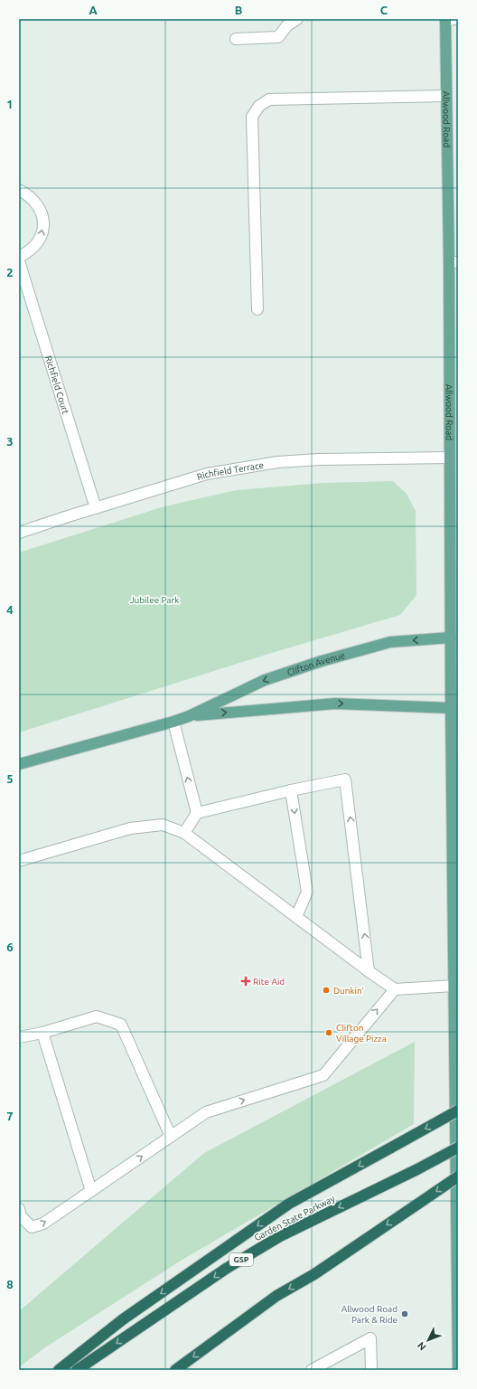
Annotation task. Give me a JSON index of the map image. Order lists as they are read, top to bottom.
{
  "streets": {
    "highway": ["Garden State Parkway", "GSP"],
    "main road": ["Allwood Road", "Clifton Avenue"],
    "street": ["Richfield Court", "Richfield Terrace"]
  },
  "crossings": [
    ["Allwood Road", "Richfield Terrace"],
    ["Allwood Road", "Clifton Avenue"],
    ["Richfield Court", "Richfield Terrace"]
  ],
  "parks": ["Jubilee Park"],
  "places": {
    "health": ["Rite Aid"],
    "other": ["Dunkin'", "Clifton Village Pizza", "Allwood Road Park & Ride"]
  },
  "north": "bottom left",
  "grid": {
    "columns": ["A", "B", "C"],
    "rows": [
      "1",
      "2",
      "3",
      "4",
      "5",
      "6",
      "7",
      "8"
    ]
  }
}
